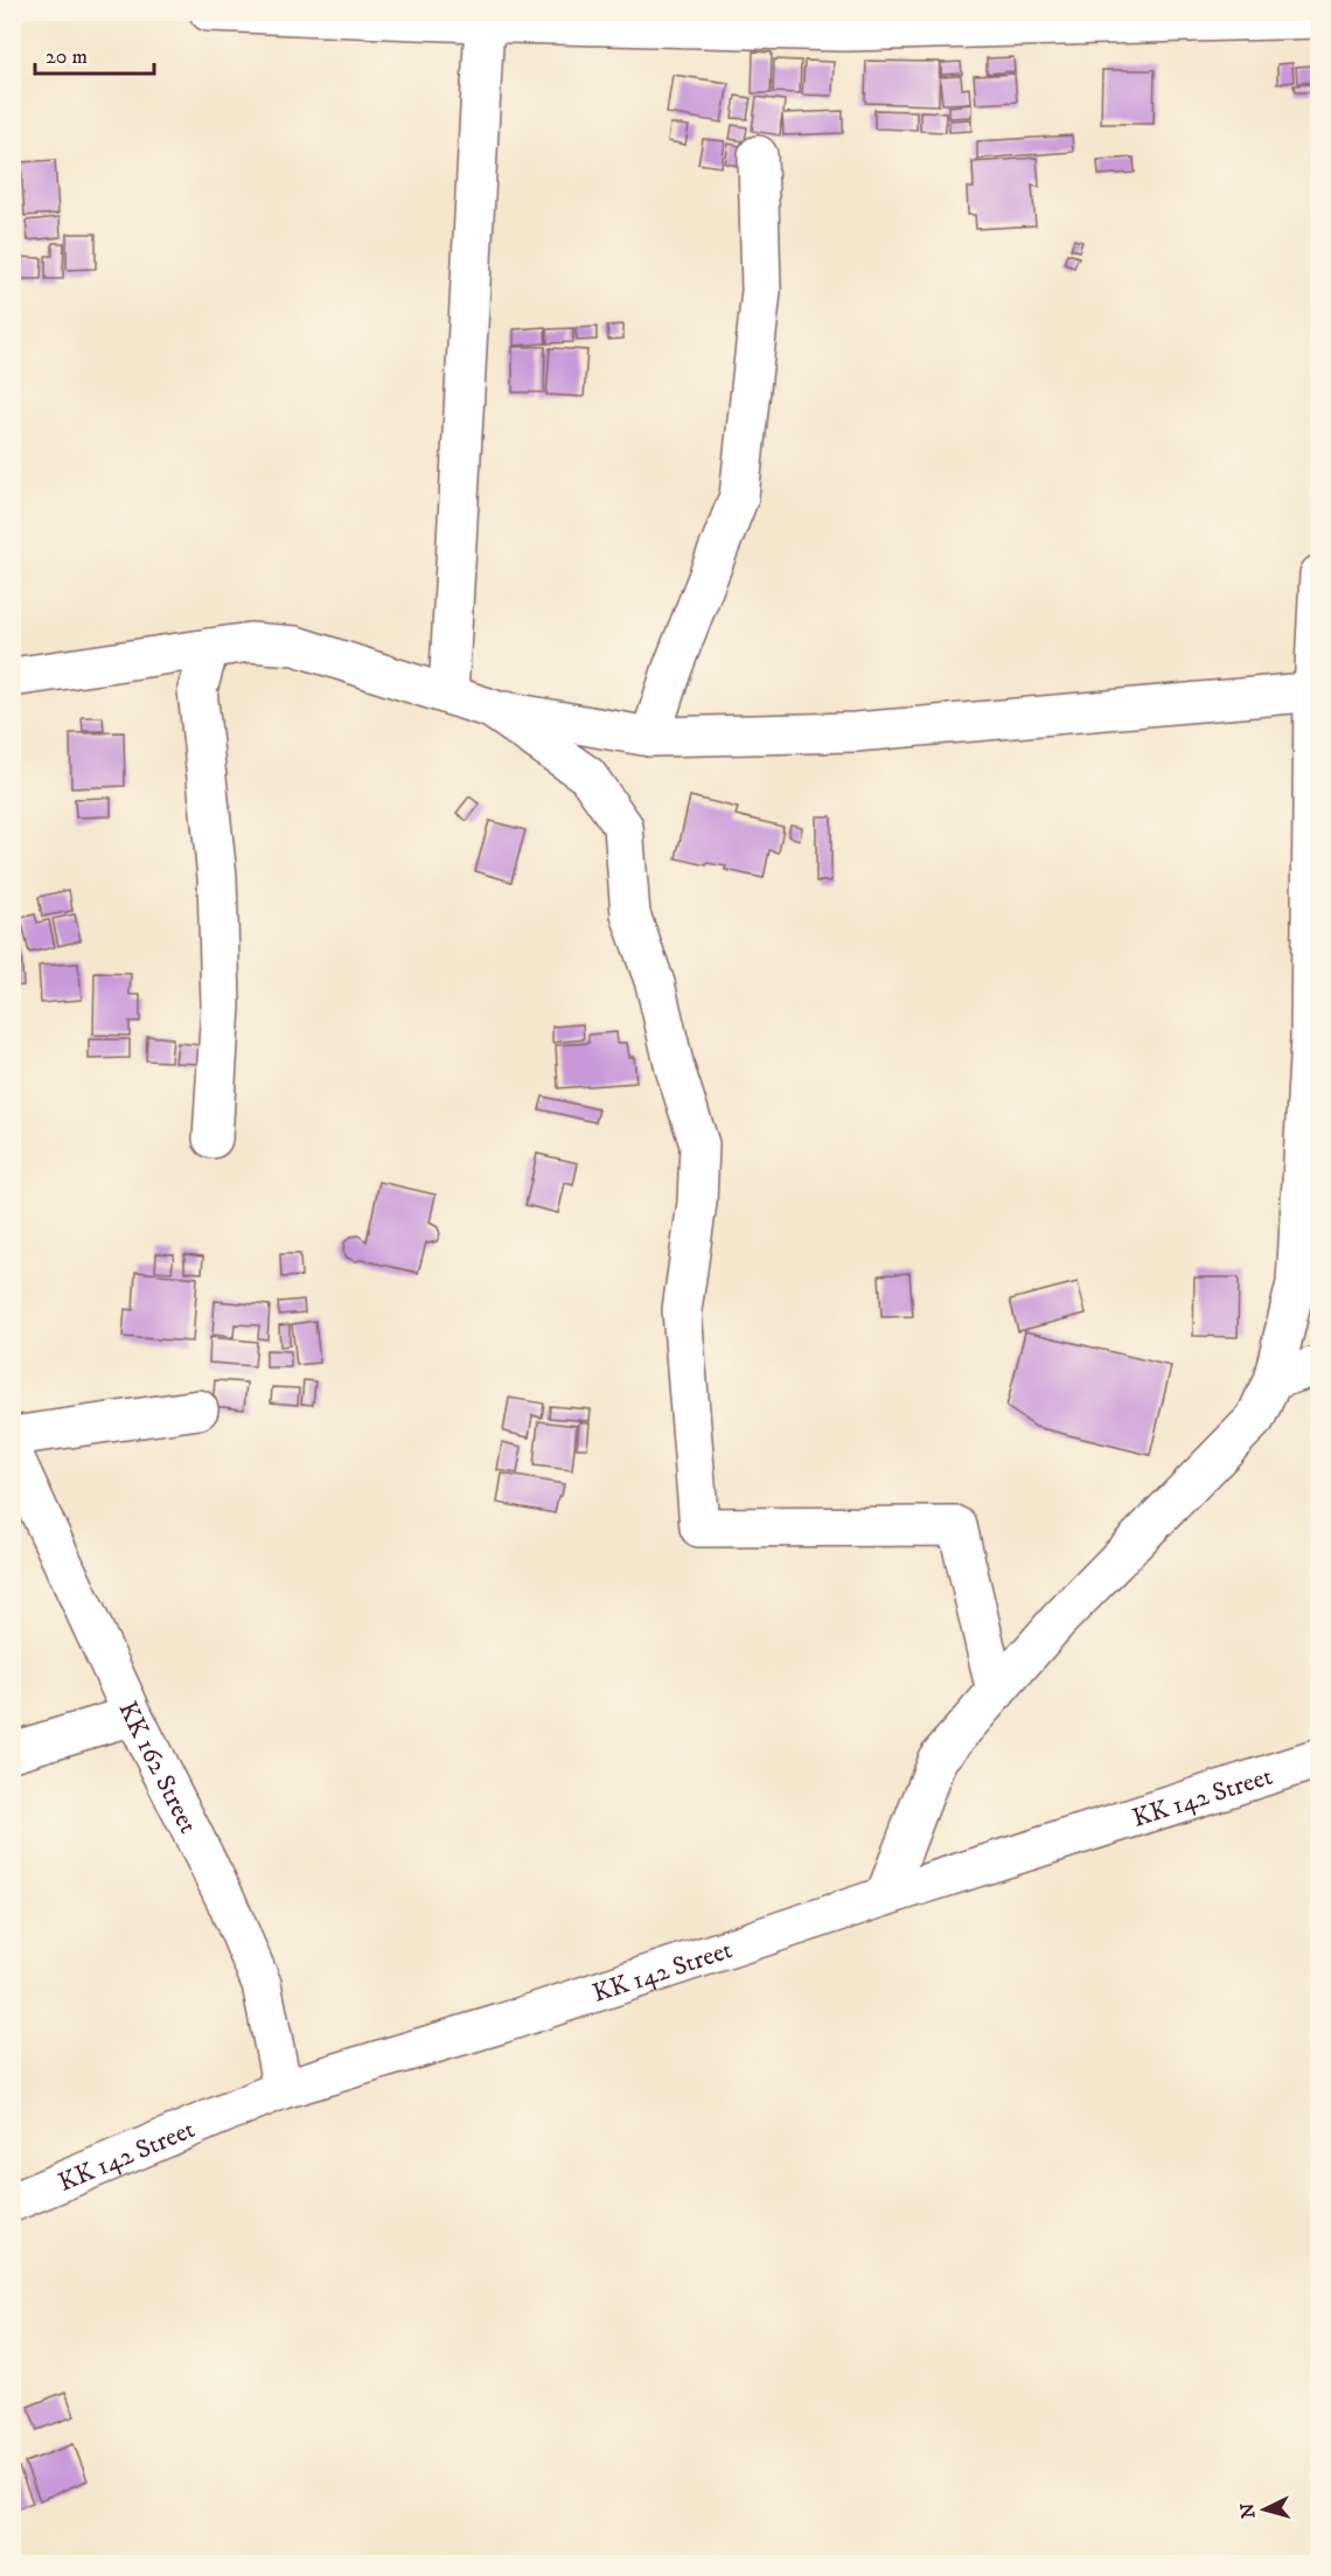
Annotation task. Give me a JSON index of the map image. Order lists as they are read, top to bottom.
{
  "streets": {
    "street": ["KK 162 Street", "KK 142 Street"]
  },
  "crossings": [
    ["KK 162 Street", "KK 142 Street"]
  ],
  "scale_bar": "20 m",
  "north": "left"
}
